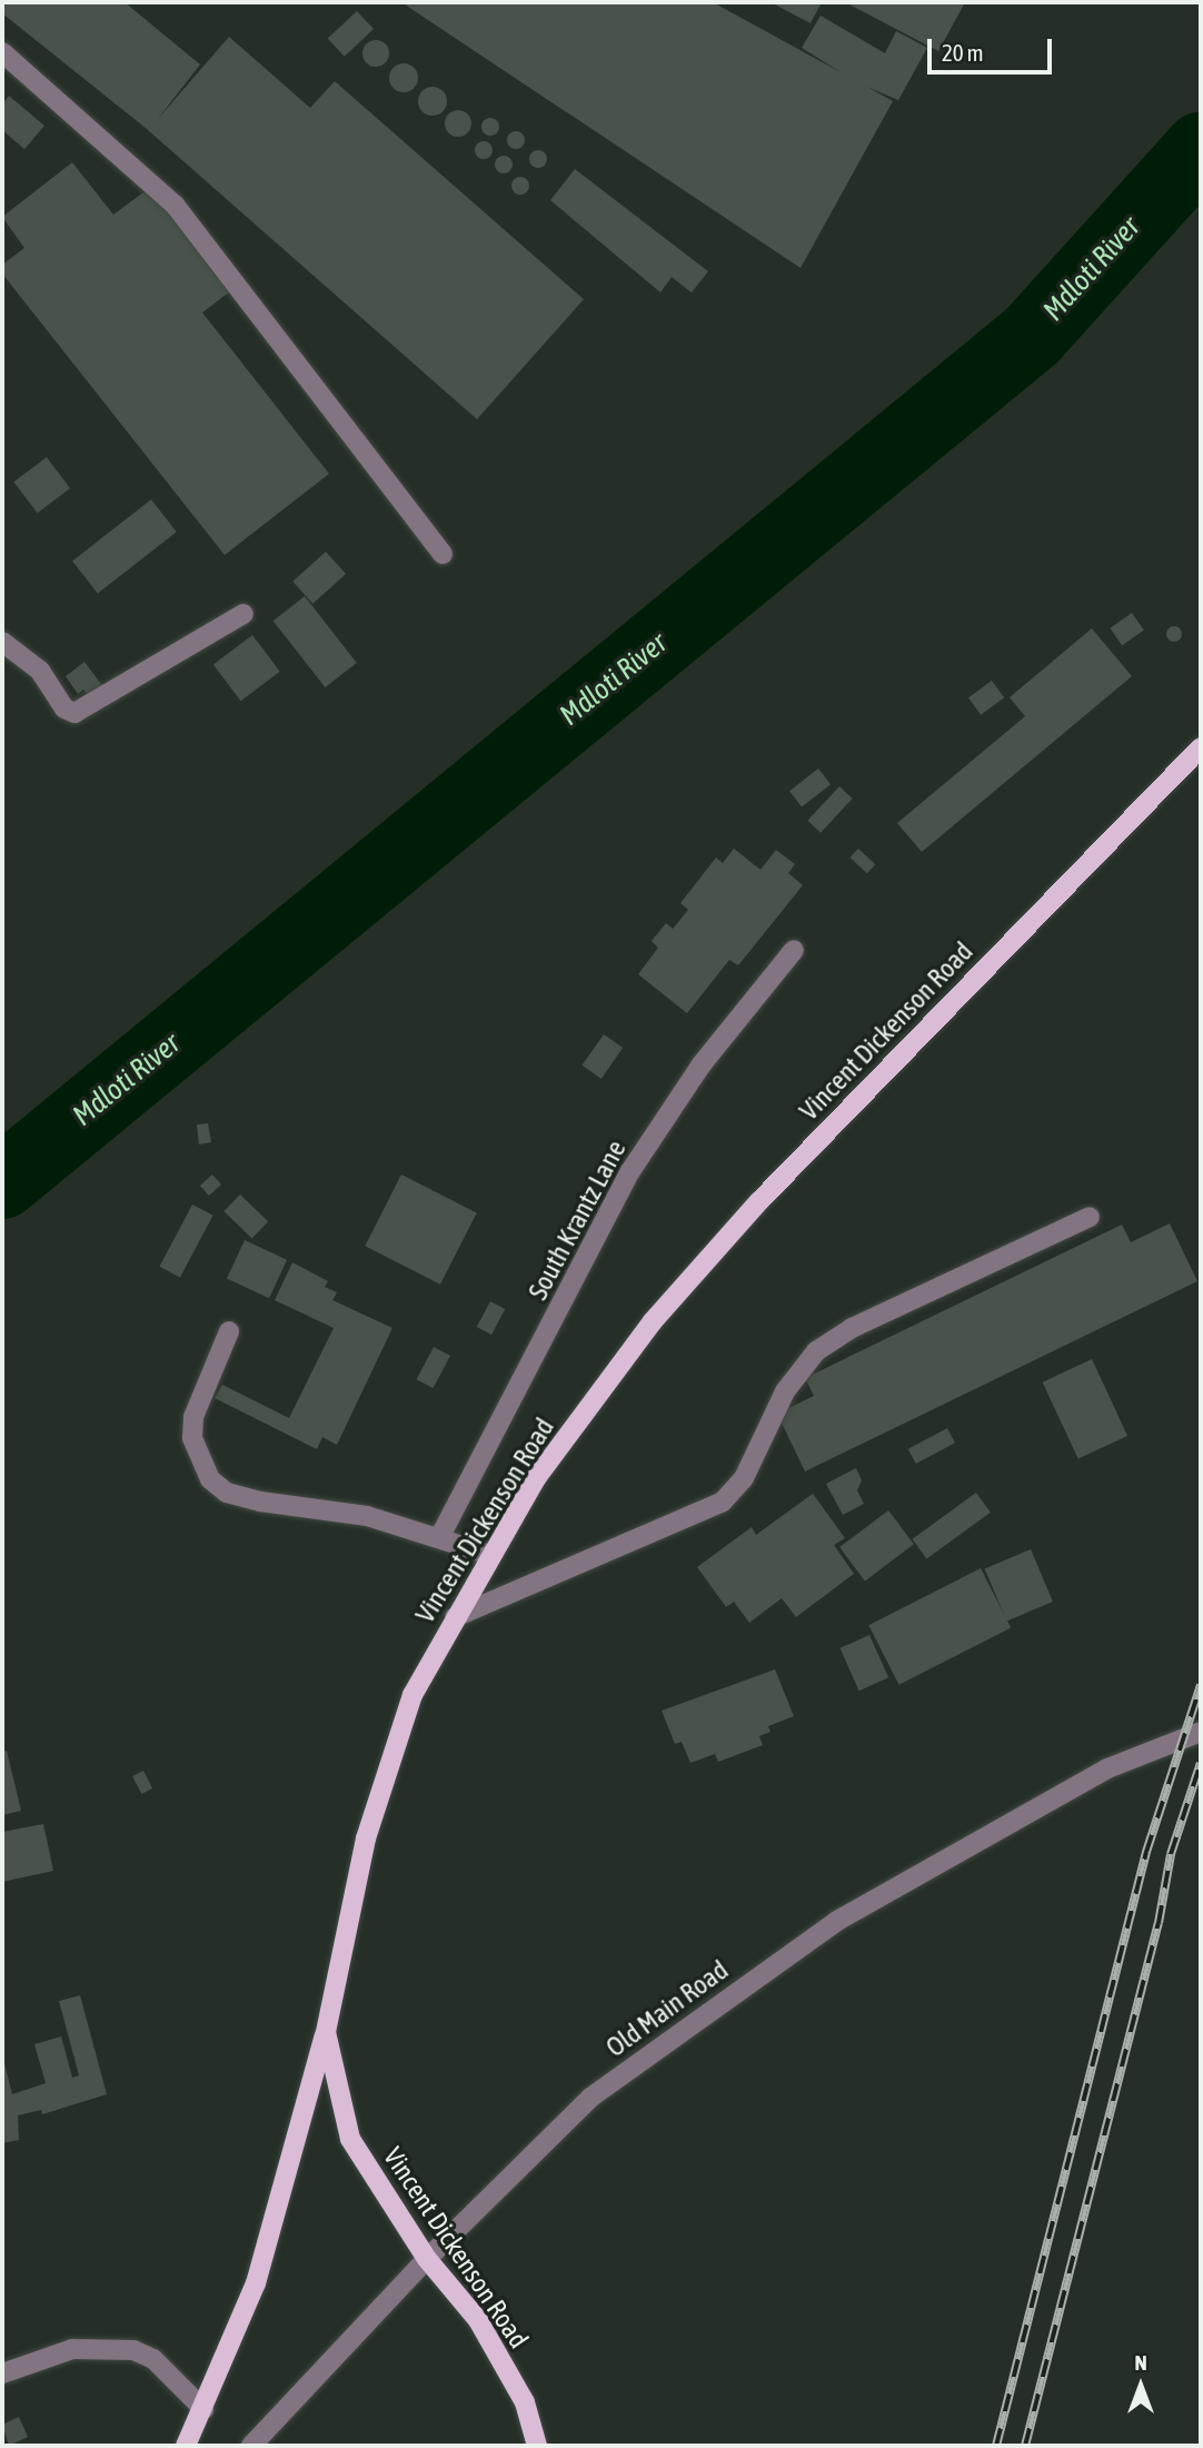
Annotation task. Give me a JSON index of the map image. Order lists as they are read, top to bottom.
{
  "streets": {
    "main road": ["Vincent Dickenson Road"],
    "street": ["South Krantz Lane", "Old Main Road"]
  },
  "crossings": [
    ["Vincent Dickenson Road", "Old Main Road"]
  ],
  "water": ["Mdloti River"],
  "scale_bar": "20 m",
  "north": "top"
}
